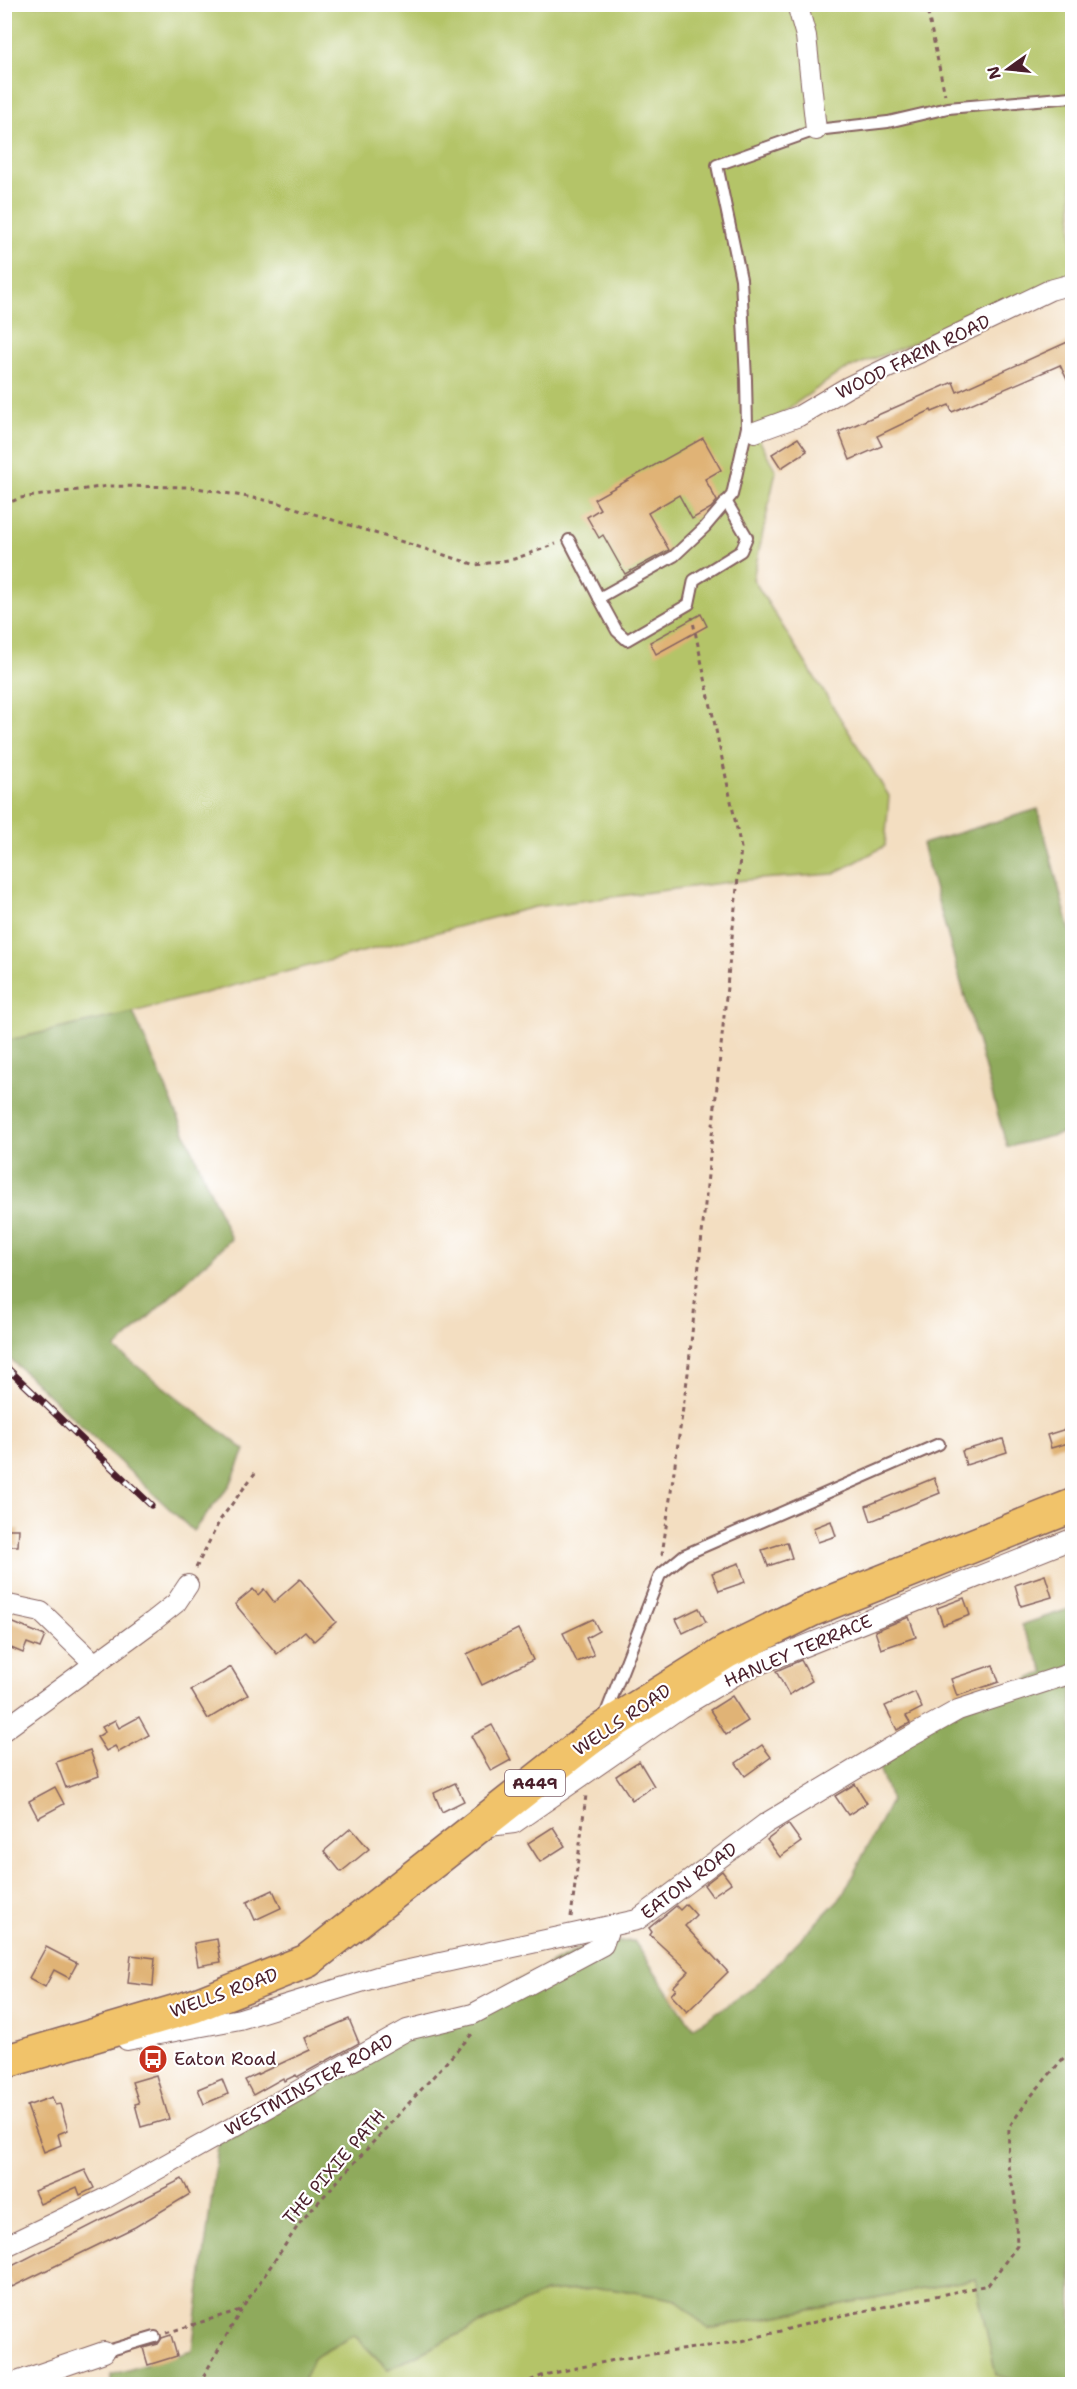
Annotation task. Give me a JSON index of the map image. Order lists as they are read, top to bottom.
{
  "streets": {
    "highway": ["WELLS ROAD", "A449"],
    "street": [
      "WOOD FARM ROAD",
      "HANLEY TERRACE",
      "EATON ROAD",
      "WESTMINSTER ROAD"
    ],
    "path": ["THE PIXIE PATH"]
  },
  "crossings": [
    ["HANLEY TERRACE", "WELLS ROAD"],
    ["WELLS ROAD", "EATON ROAD"],
    ["EATON ROAD", "WESTMINSTER ROAD"]
  ],
  "places": {
    "bus stop": ["Eaton Road"]
  },
  "north": "left"
}
